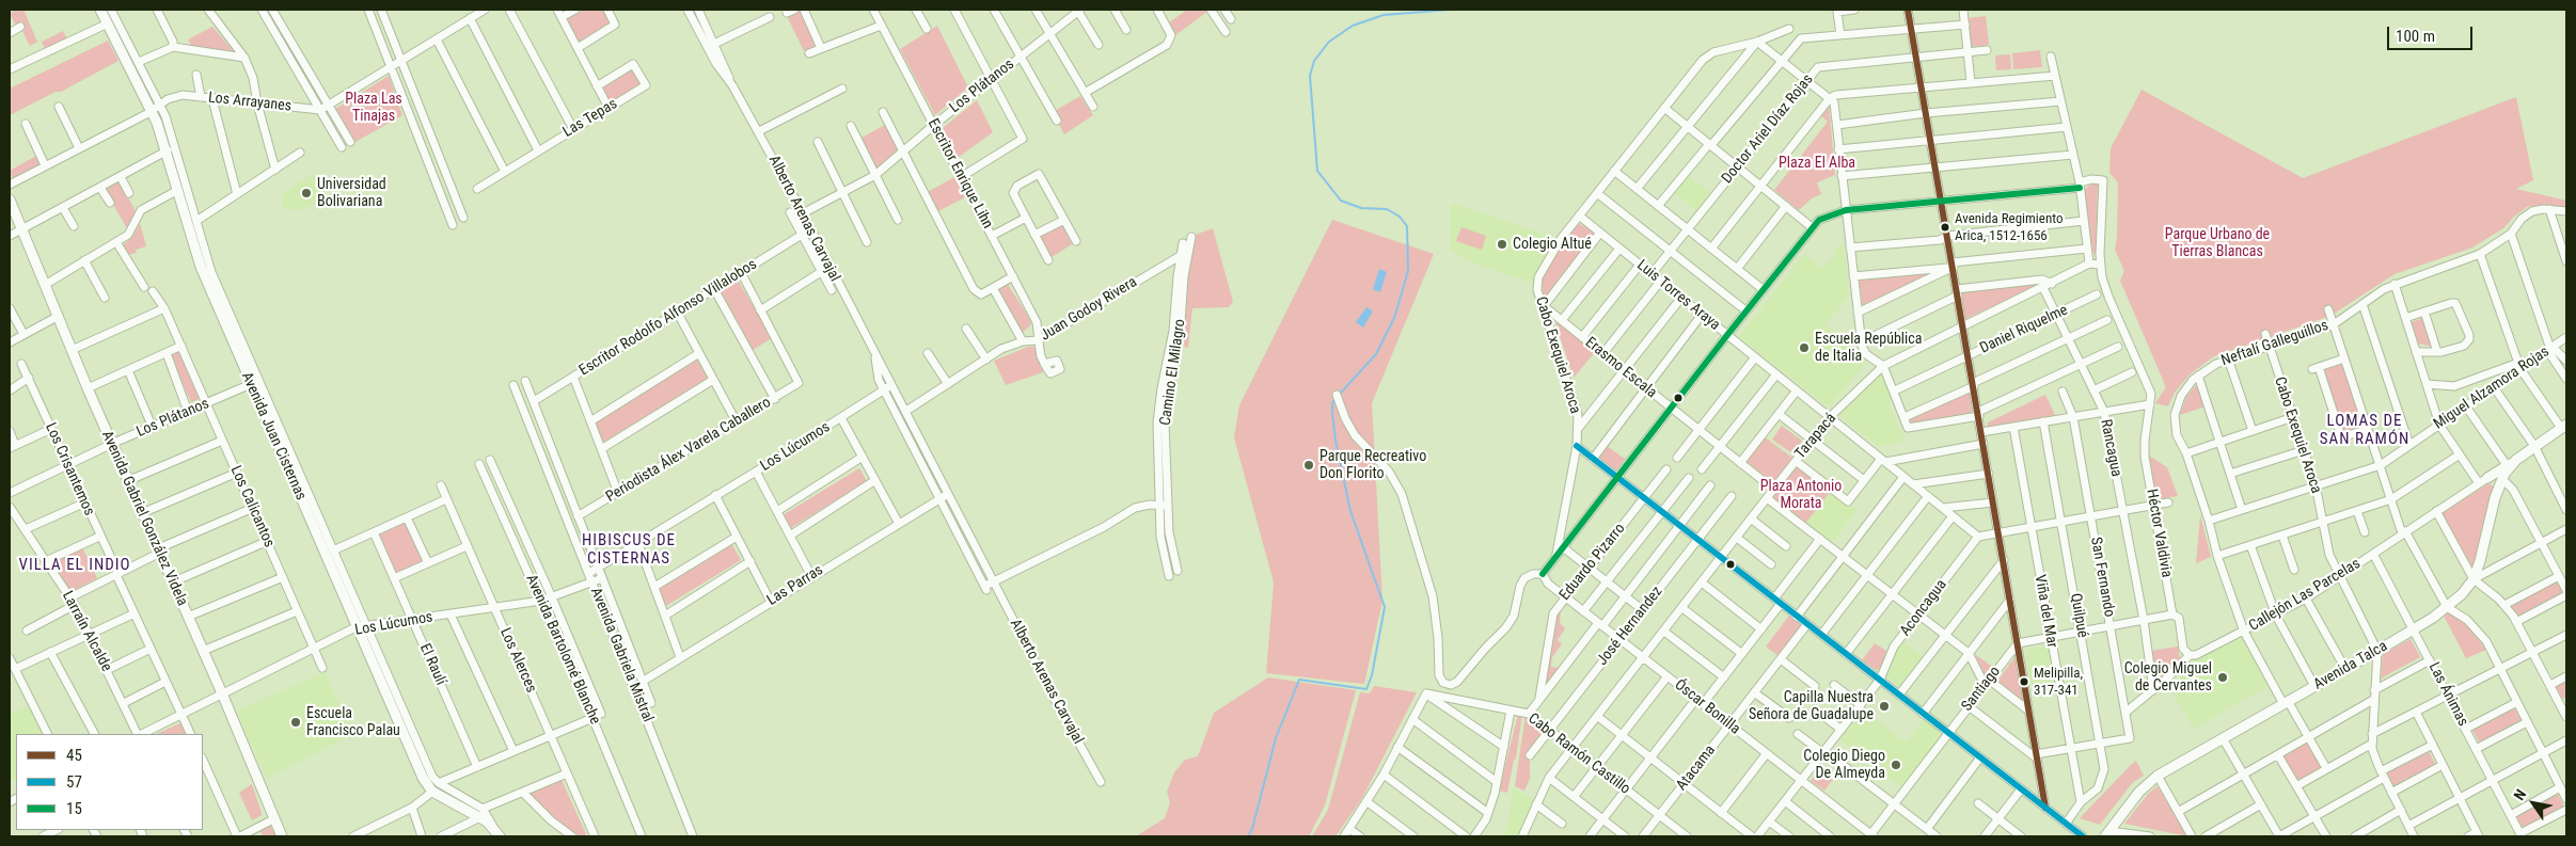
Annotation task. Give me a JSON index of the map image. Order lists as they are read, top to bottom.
{
  "streets": {
    "main road": ["Avenida Juan Cisternas", "Avenida Gabriel González Videla", "Avenida Talca"],
    "street": [
      "Los Plátanos",
      "Los Arrayanes",
      "Las Tepas",
      "Doctor Ariel Díaz Rojas",
      "Escritor Enrique Lihn",
      "Alberto Arenas Carvajal",
      "Luis Torres Araya",
      "Juan Godoy Rivera",
      "Escritor Rodolfo Alfonso Villalobos",
      "Daniel Riquelme",
      "Neftalí Galleguillos",
      "Cabo Exequiel Aroca",
      "Erasmo Escala",
      "Camino El Milagro",
      "Miguel Alzamora Rojas",
      "Tarapacá",
      "Los Lúcumos",
      "Rancagua",
      "Periodista Álex Varela Caballero",
      "Los Crisantemos",
      "Los Calicantos",
      "Héctor Valdivia",
      "Eduardo Pizarro",
      "San Fernando",
      "Las Parras",
      "Callejón Las Parcelas",
      "Aconcagua",
      "Viña del Mar",
      "Quilpué",
      "José Hernandez",
      "Larraín Alcalde",
      "Avenida Bartolomé Blanche",
      "Avenida Gabriela Mistral",
      "Los Alerces",
      "El Raulí",
      "Santiago",
      "Las Ánimas",
      "Óscar Bonilla",
      "Cabo Ramón Castillo",
      "Atacama"
    ]
  },
  "crossings": [
    ["Los Plátanos", "Escritor Enrique Lihn"],
    ["Los Plátanos", "Alberto Arenas Carvajal"],
    ["Los Plátanos", "Avenida Juan Cisternas"],
    ["Los Plátanos", "Los Crisantemos"],
    ["Los Plátanos", "Los Calicantos"],
    ["Los Plátanos", "Avenida Gabriel González Videla"],
    ["Los Arrayanes", "Avenida Juan Cisternas"],
    ["Doctor Ariel Díaz Rojas", "Luis Torres Araya"],
    ["Escritor Enrique Lihn", "Juan Godoy Rivera"],
    ["Alberto Arenas Carvajal", "Juan Godoy Rivera"],
    ["Alberto Arenas Carvajal", "Escritor Rodolfo Alfonso Villalobos"],
    ["Alberto Arenas Carvajal", "Los Lúcumos"],
    ["Alberto Arenas Carvajal", "Las Parras"],
    ["Luis Torres Araya", "Cabo Exequiel Aroca"],
    ["Luis Torres Araya", "Tarapacá"],
    ["Luis Torres Araya", "Aconcagua"],
    ["Juan Godoy Rivera", "Camino El Milagro"],
    ["Escritor Rodolfo Alfonso Villalobos", "Avenida Gabriela Mistral"],
    ["Daniel Riquelme", "Rancagua"],
    ["Neftalí Galleguillos", "Cabo Exequiel Aroca"],
    ["Neftalí Galleguillos", "Miguel Alzamora Rojas"],
    ["Neftalí Galleguillos", "Callejón Las Parcelas"],
    ["Neftalí Galleguillos", "Avenida Talca"],
    ["Cabo Exequiel Aroca", "Erasmo Escala"],
    ["Cabo Exequiel Aroca", "Miguel Alzamora Rojas"],
    ["Cabo Exequiel Aroca", "Callejón Las Parcelas"],
    ["Cabo Exequiel Aroca", "Avenida Talca"],
    ["Erasmo Escala", "Tarapacá"],
    ["Avenida Juan Cisternas", "Los Lúcumos"],
    ["Tarapacá", "Rancagua"],
    ["Tarapacá", "Óscar Bonilla"],
    ["Tarapacá", "Cabo Ramón Castillo"],
    ["Los Lúcumos", "Los Crisantemos"],
    ["Los Lúcumos", "Los Calicantos"],
    ["Los Lúcumos", "Avenida Gabriel González Videla"],
    ["Los Lúcumos", "Avenida Bartolomé Blanche"],
    ["Los Lúcumos", "Avenida Gabriela Mistral"],
    ["Los Lúcumos", "Los Alerces"],
    ["Los Lúcumos", "El Raulí"],
    ["Rancagua", "Callejón Las Parcelas"],
    ["Periodista Álex Varela Caballero", "Avenida Gabriela Mistral"],
    ["Héctor Valdivia", "Callejón Las Parcelas"],
    ["Eduardo Pizarro", "Óscar Bonilla"],
    ["San Fernando", "Callejón Las Parcelas"],
    ["San Fernando", "Quilpué"],
    ["Las Parras", "Avenida Gabriela Mistral"],
    ["Callejón Las Parcelas", "Las Ánimas"],
    ["Aconcagua", "Óscar Bonilla"],
    ["Viña del Mar", "Quilpué"],
    ["José Hernandez", "Óscar Bonilla"],
    ["José Hernandez", "Cabo Ramón Castillo"],
    ["Avenida Talca", "Las Ánimas"],
    ["Santiago", "Óscar Bonilla"],
    ["Óscar Bonilla", "Atacama"],
    ["Cabo Ramón Castillo", "Atacama"]
  ],
  "districts": ["LOMAS DE SAN RAMÓN", "HIBISCUS DE CISTERNAS", "VILLA EL INDIO"],
  "parks": [
    "Plaza Las Tinajas",
    "Plaza El Alba",
    "Parque Urbano de Tierras Blancas",
    "Plaza Antonio Morata"
  ],
  "places": [
    "Universidad Bolivariana",
    "Avenida Regimiento Arica, 1512-1656",
    "Colegio Altué",
    "Escuela República de Italia",
    "Parque Recreativo Don Florito",
    "Colegio Miguel de Cervantes",
    "Melipilla, 317-341",
    "Capilla Nuestra Señora de Guadalupe",
    "Escuela Francisco Palau",
    "Colegio Diego De Almeyda"
  ],
  "lines": ["transit line 45", "transit line 15", "transit line 57"],
  "legend": ["45", "57", "15"],
  "scale_bar": "100 m",
  "north": "top left"
}
